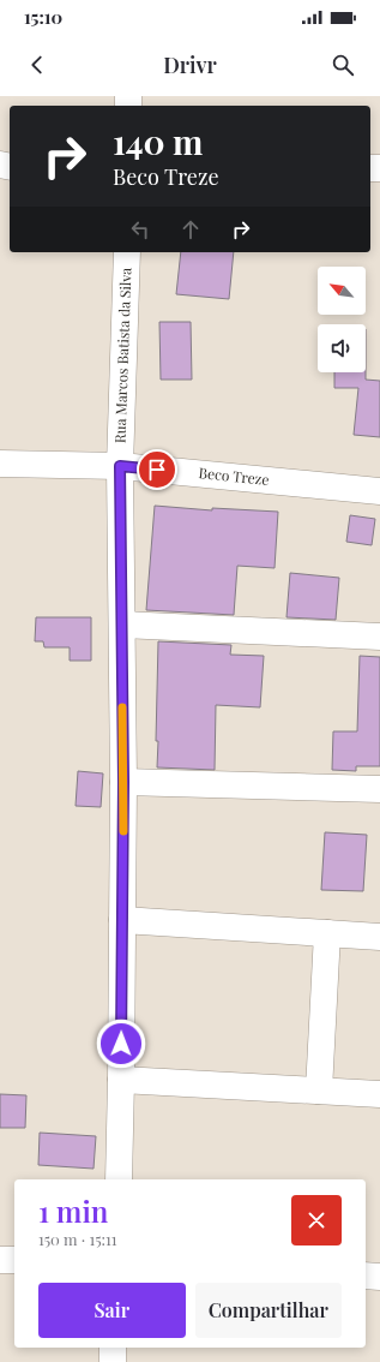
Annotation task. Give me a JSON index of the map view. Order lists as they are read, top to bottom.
{
  "streets": {
    "street": ["Rua Marcos Batista da Silva", "Beco Treze"]
  },
  "crossings": [
    ["Rua Marcos Batista da Silva", "Beco Treze"]
  ],
  "north": "top left",
  "page": {
    "status": "15:10",
    "header": "Drivr",
    "turn": ["140 m", "Beco Treze"],
    "heading": ["1 min", "150 m · 15:11"],
    "buttons": ["Sair", "Compartilhar"]
  }
}
